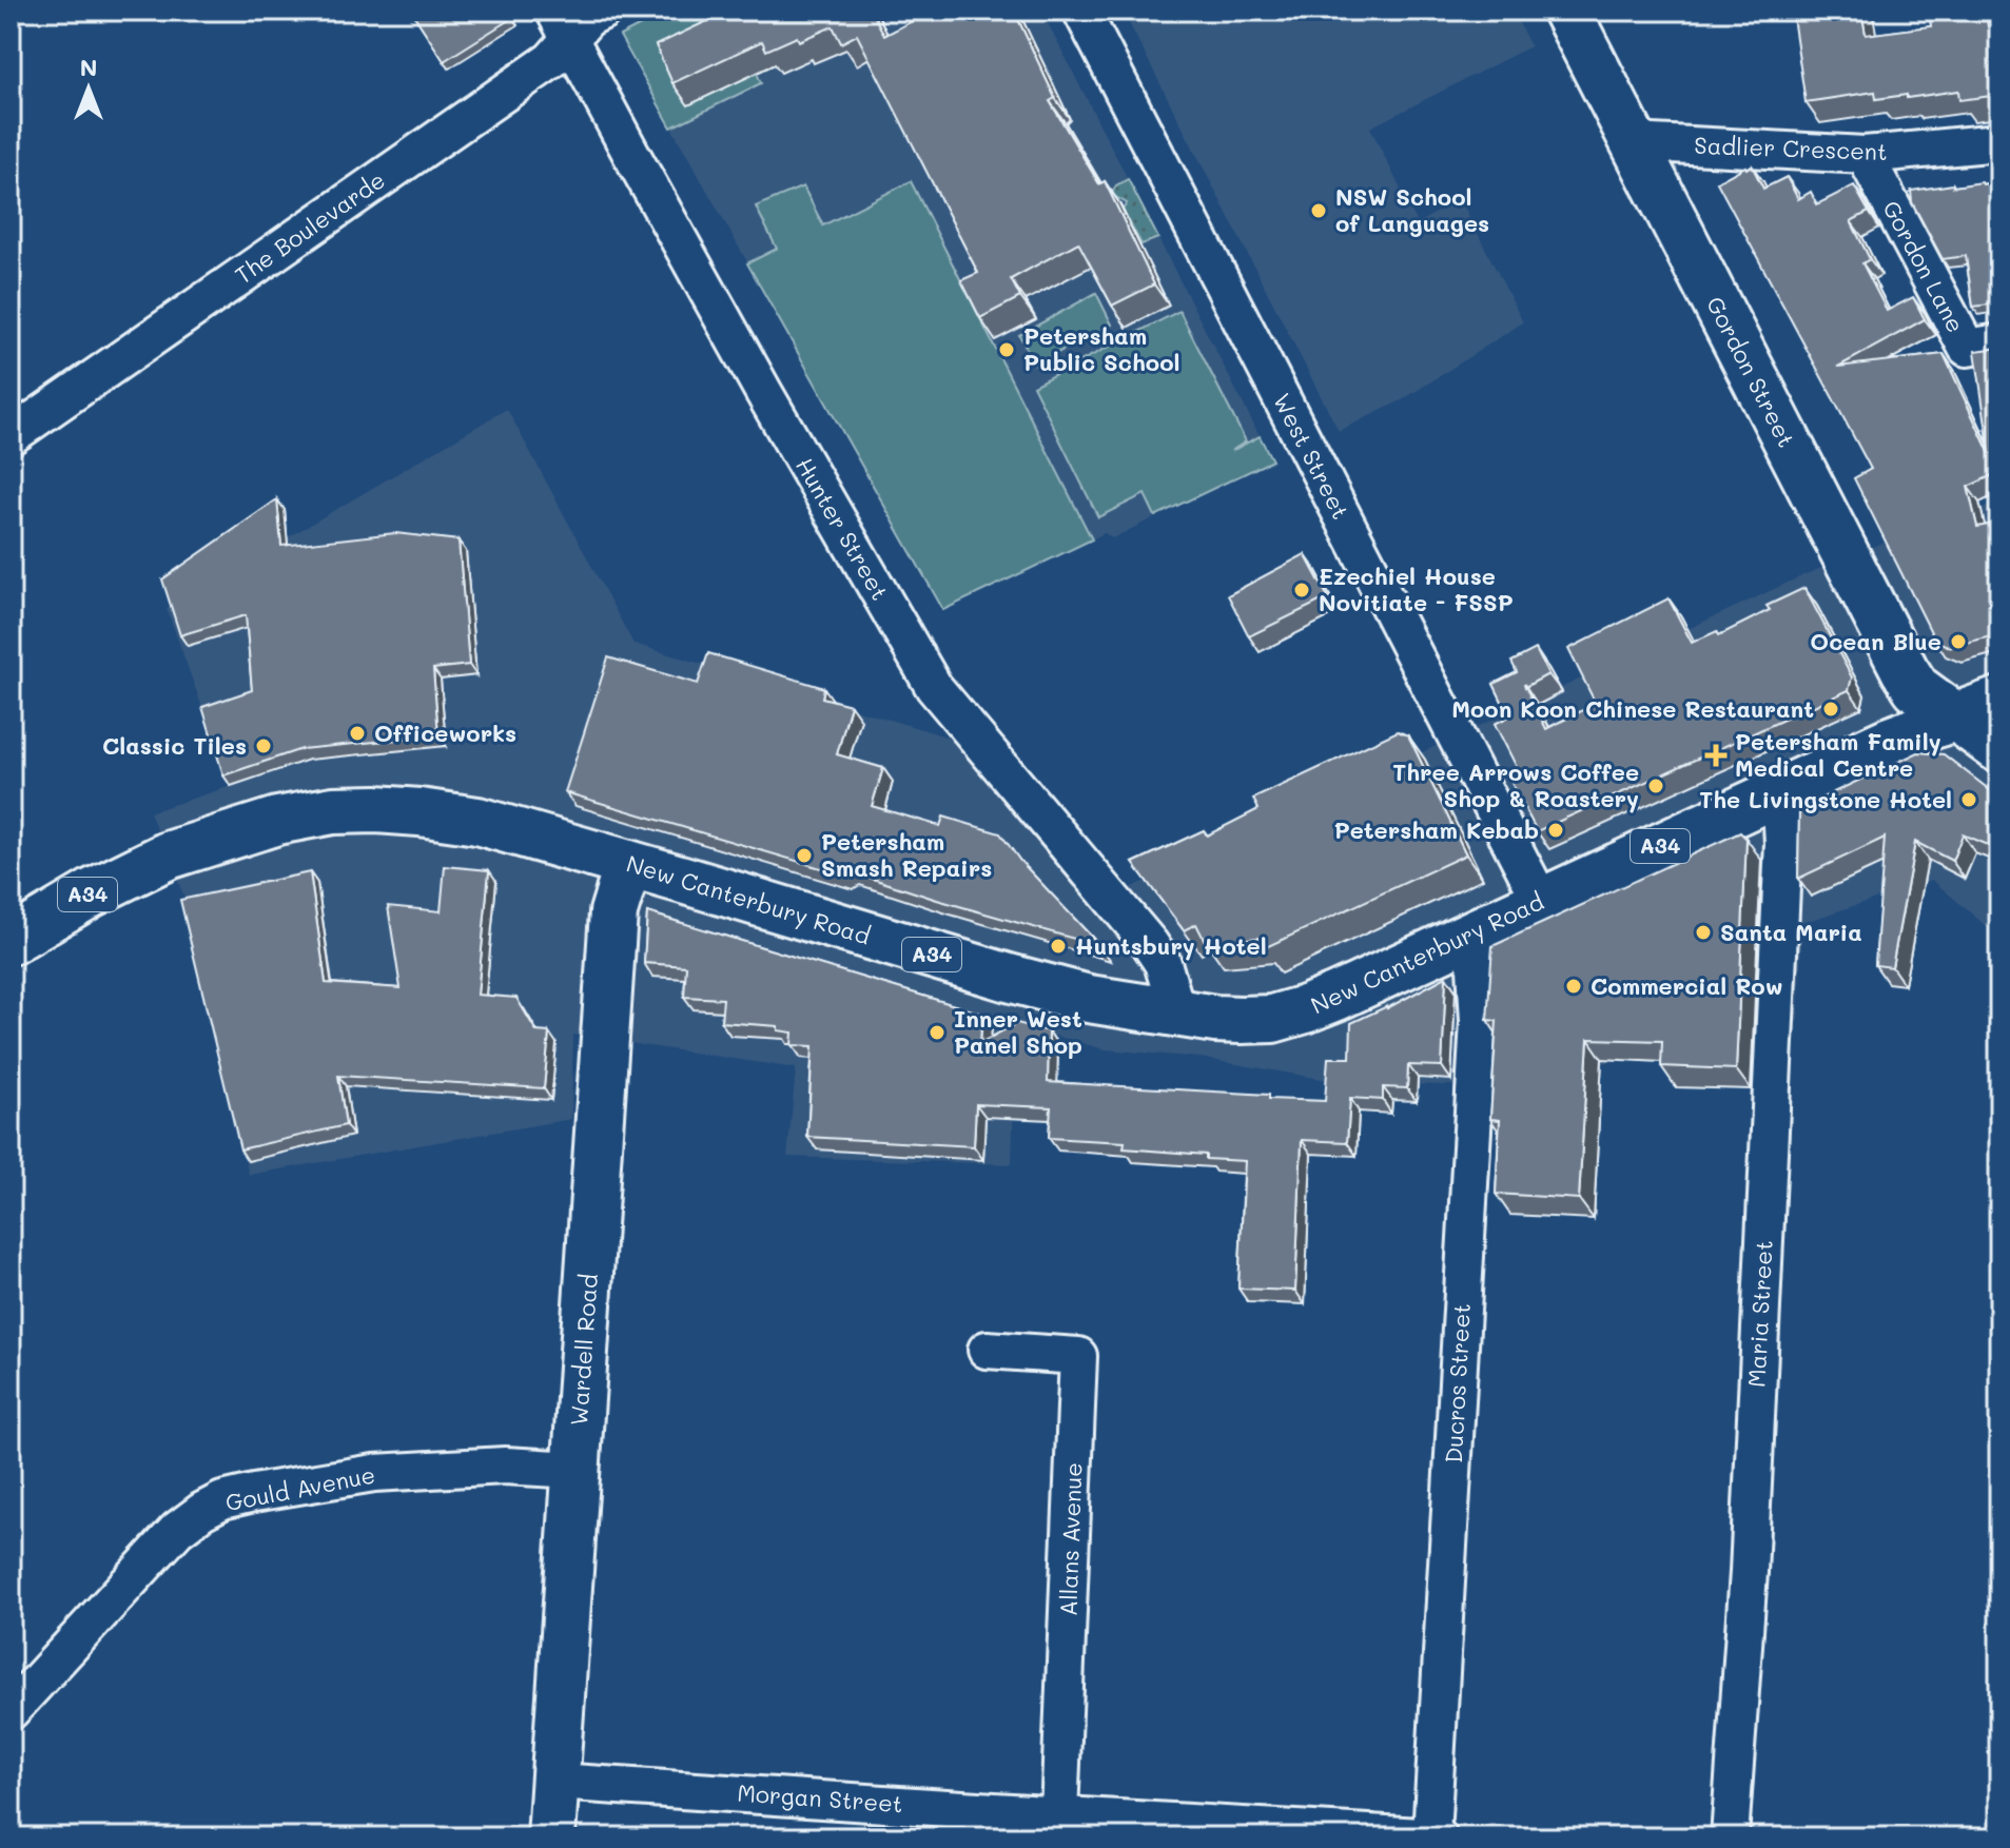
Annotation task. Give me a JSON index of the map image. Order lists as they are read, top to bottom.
{
  "streets": {
    "main road": [
      "Gordon Street",
      "A34",
      "New Canterbury Road",
      "Wardell Road"
    ],
    "street": [
      "Sadlier Crescent",
      "The Boulevarde",
      "Gordon Lane",
      "West Street",
      "Hunter Street",
      "Maria Street",
      "Ducros Street",
      "Gould Avenue",
      "Allans Avenue",
      "Morgan Street"
    ]
  },
  "crossings": [
    ["Sadlier Crescent", "Gordon Lane"],
    ["Sadlier Crescent", "Gordon Street"],
    ["The Boulevarde", "Hunter Street"],
    ["Gordon Street", "New Canterbury Road"],
    ["West Street", "New Canterbury Road"],
    ["Hunter Street", "New Canterbury Road"],
    ["New Canterbury Road", "Maria Street"],
    ["New Canterbury Road", "Wardell Road"],
    ["New Canterbury Road", "Ducros Street"],
    ["Wardell Road", "Gould Avenue"],
    ["Wardell Road", "Morgan Street"],
    ["Ducros Street", "Morgan Street"],
    ["Allans Avenue", "Morgan Street"]
  ],
  "places": {
    "other": [
      "NSW School of Languages",
      "Petersham Public School",
      "Ezechiel House Novitiate - FSSP",
      "Ocean Blue",
      "Moon Koon Chinese Restaurant",
      "Officeworks",
      "Classic Tiles",
      "Three Arrows Coffee Shop & Roastery",
      "The Livingstone Hotel",
      "Petersham Kebab",
      "Petersham Smash Repairs",
      "Santa Maria",
      "Huntsbury Hotel",
      "Commercial Row",
      "Inner West Panel Shop"
    ],
    "health": ["Petersham Family Medical Centre"]
  },
  "north": "top"
}
